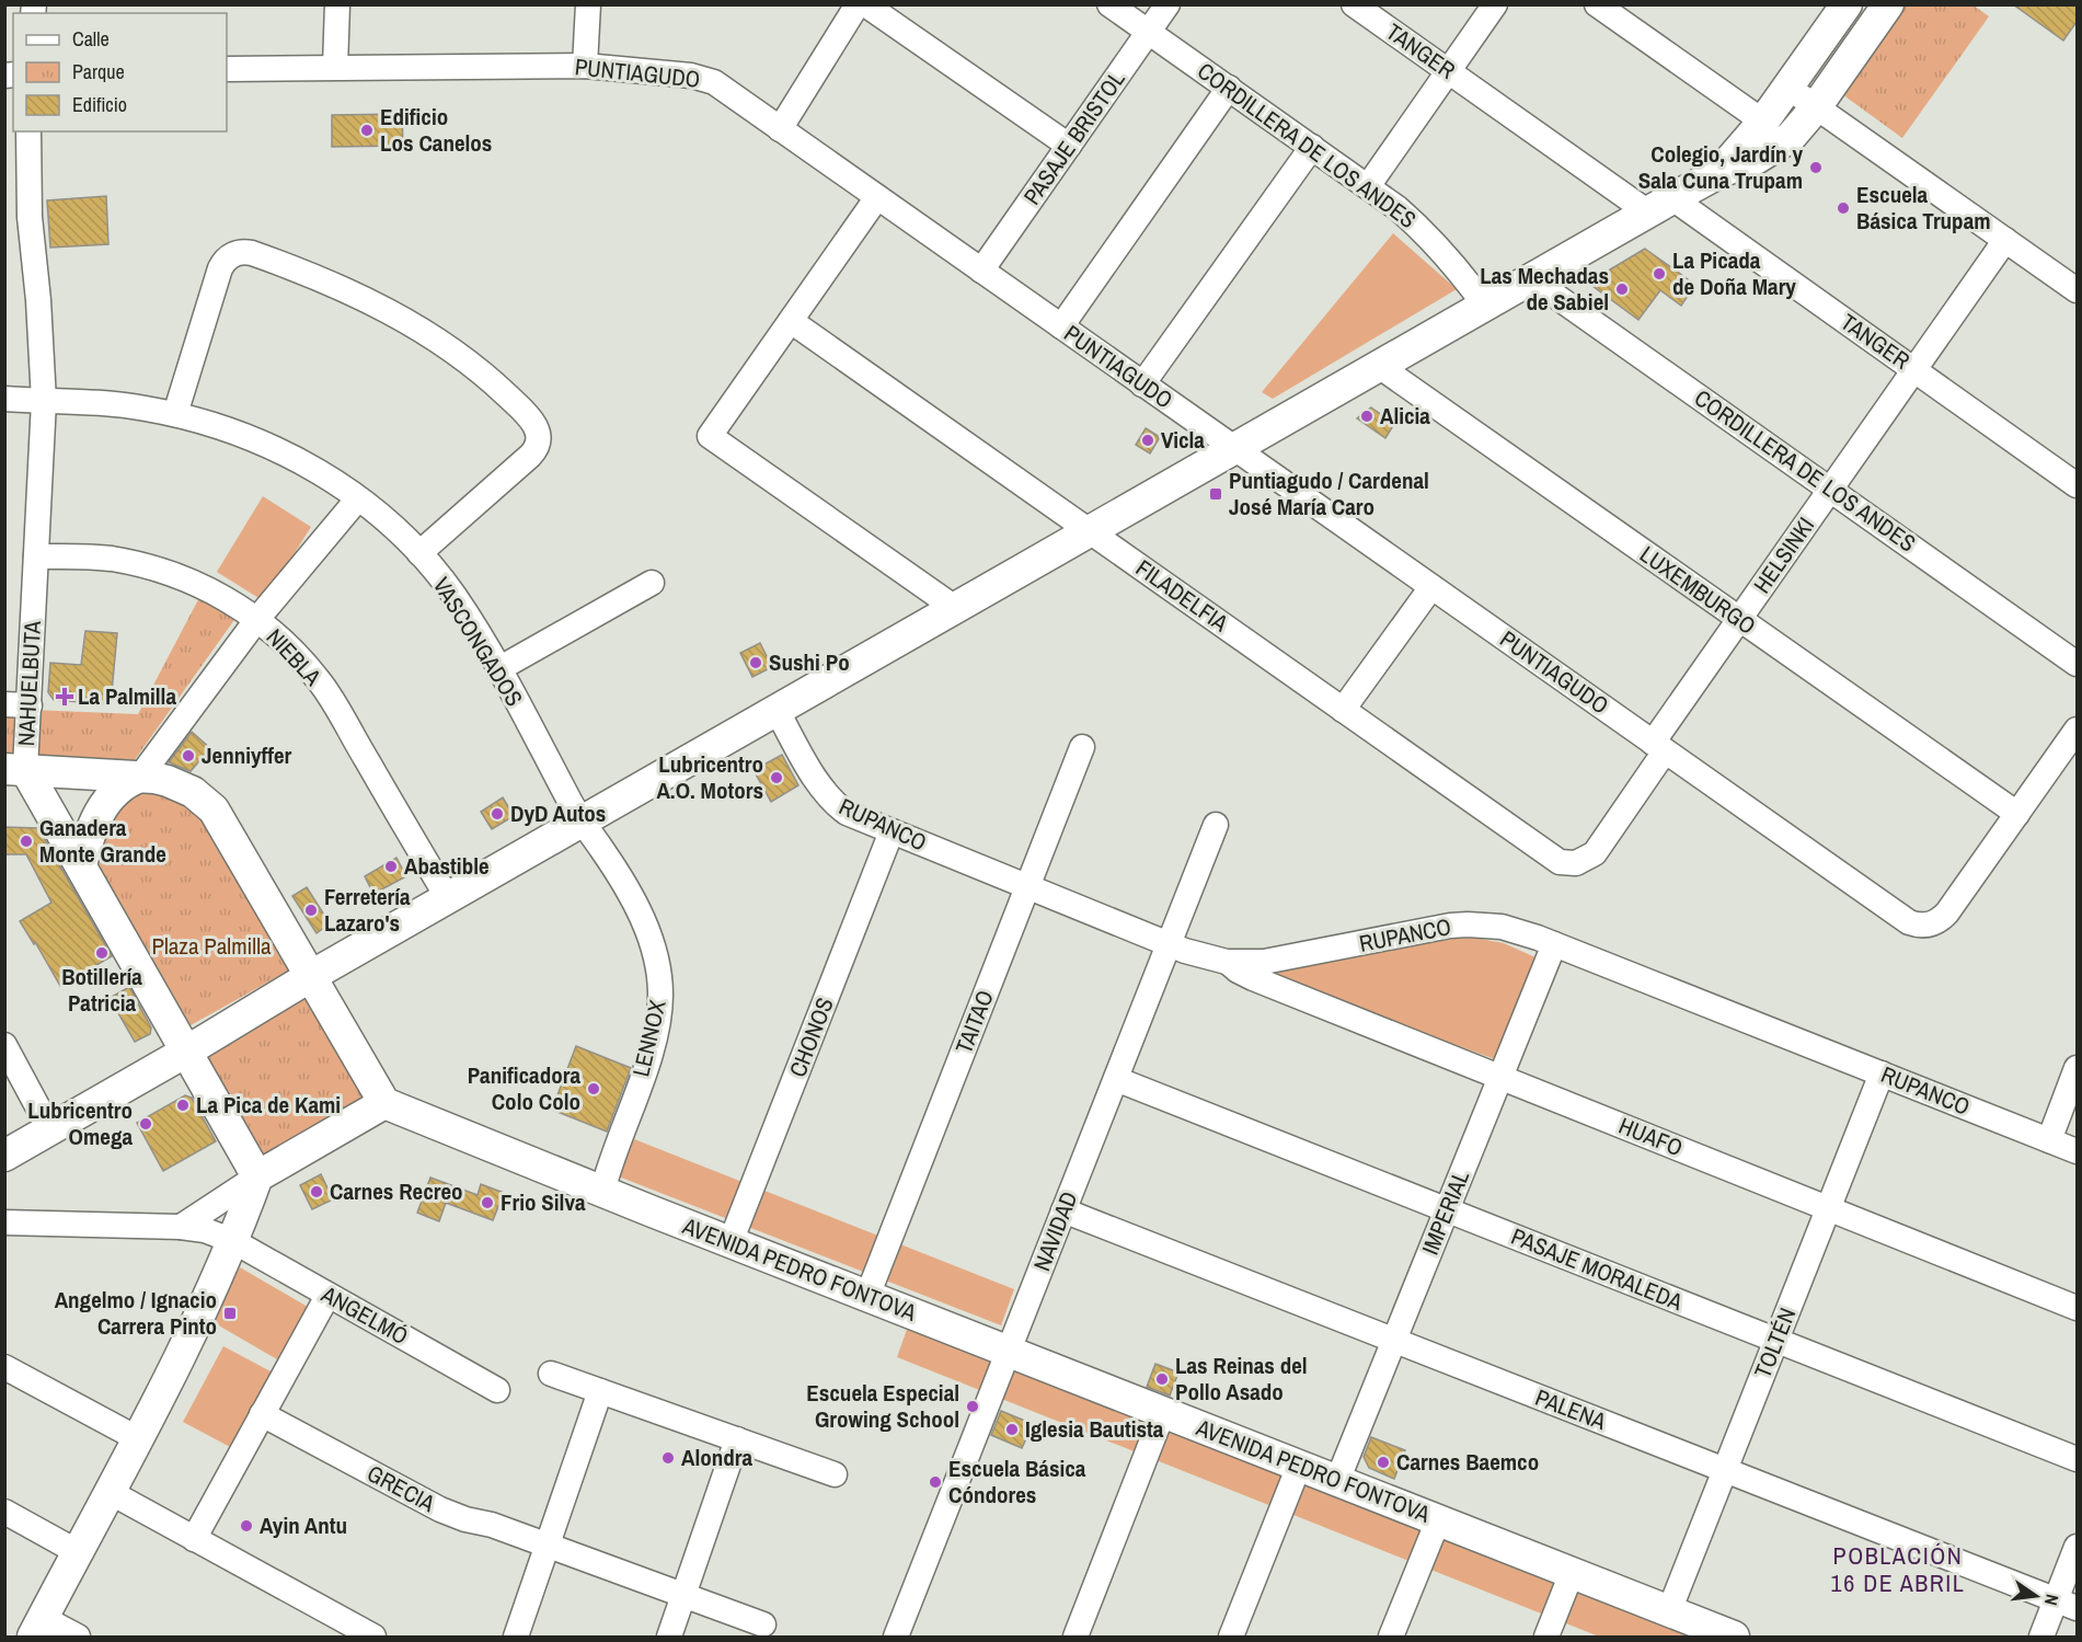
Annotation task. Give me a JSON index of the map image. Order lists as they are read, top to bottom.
{
  "streets": {
    "main road": ["NAHUELBUTA", "AVENIDA PEDRO FONTOVA"],
    "street": [
      "TANGER",
      "PUNTIAGUDO",
      "PASAJE BRISTOL",
      "CORDILLERA DE LOS ANDES",
      "HELSINKI",
      "LUXEMBURGO",
      "FILADELFIA",
      "VASCONGADOS",
      "NIEBLA",
      "RUPANCO",
      "TAITAO",
      "CHONOS",
      "LENNOX",
      "HUAFO",
      "IMPERIAL",
      "NAVIDAD",
      "PASAJE MORALEDA",
      "ANGELMÓ",
      "TOLTÉN",
      "PALENA",
      "GRECIA"
    ]
  },
  "crossings": [
    ["TANGER", "HELSINKI"],
    ["PUNTIAGUDO", "PASAJE BRISTOL"],
    ["PUNTIAGUDO", "HELSINKI"],
    ["PUNTIAGUDO", "LUXEMBURGO"],
    ["PASAJE BRISTOL", "CORDILLERA DE LOS ANDES"],
    ["CORDILLERA DE LOS ANDES", "HELSINKI"],
    ["HELSINKI", "LUXEMBURGO"],
    ["HELSINKI", "FILADELFIA"],
    ["VASCONGADOS", "NAHUELBUTA"],
    ["VASCONGADOS", "LENNOX"],
    ["NIEBLA", "NAHUELBUTA"],
    ["RUPANCO", "TAITAO"],
    ["RUPANCO", "CHONOS"],
    ["RUPANCO", "HUAFO"],
    ["RUPANCO", "IMPERIAL"],
    ["RUPANCO", "NAVIDAD"],
    ["RUPANCO", "TOLTÉN"],
    ["TAITAO", "AVENIDA PEDRO FONTOVA"],
    ["CHONOS", "AVENIDA PEDRO FONTOVA"],
    ["LENNOX", "AVENIDA PEDRO FONTOVA"],
    ["HUAFO", "IMPERIAL"],
    ["HUAFO", "TOLTÉN"],
    ["IMPERIAL", "AVENIDA PEDRO FONTOVA"],
    ["IMPERIAL", "PASAJE MORALEDA"],
    ["IMPERIAL", "PALENA"],
    ["NAVIDAD", "AVENIDA PEDRO FONTOVA"],
    ["NAVIDAD", "PASAJE MORALEDA"],
    ["NAVIDAD", "PALENA"],
    ["AVENIDA PEDRO FONTOVA", "TOLTÉN"],
    ["PASAJE MORALEDA", "TOLTÉN"],
    ["TOLTÉN", "PALENA"]
  ],
  "districts": ["POBLACIÓN 16 DE ABRIL"],
  "parks": ["Plaza Palmilla"],
  "places": {
    "other": [
      "Edificio Los Canelos",
      "Colegio, Jardín y Sala Cuna Trupam",
      "Escuela Básica Trupam",
      "La Picada de Doña Mary",
      "Las Mechadas de Sabiel",
      "Alicia",
      "Vicla",
      "Sushi Po",
      "Jenniyffer",
      "Lubricentro A.O. Motors",
      "DyD Autos",
      "Ganadera Monte Grande",
      "Abastible",
      "Ferretería Lazaro's",
      "Botillería Patricia",
      "Panificadora Colo Colo",
      "La Pica de Kami",
      "Lubricentro Omega",
      "Carnes Recreo",
      "Frio Silva",
      "Las Reinas del Pollo Asado",
      "Escuela Especial Growing School",
      "Iglesia Bautista",
      "Alondra",
      "Carnes Baemco",
      "Escuela Básica Cóndores",
      "Ayin Antu"
    ],
    "transit": ["Puntiagudo / Cardenal José María Caro", "Angelmo / Ignacio Carrera Pinto"],
    "health": ["La Palmilla"]
  },
  "legend": ["Calle", "Parque", "Edificio"],
  "north": "right"
}
